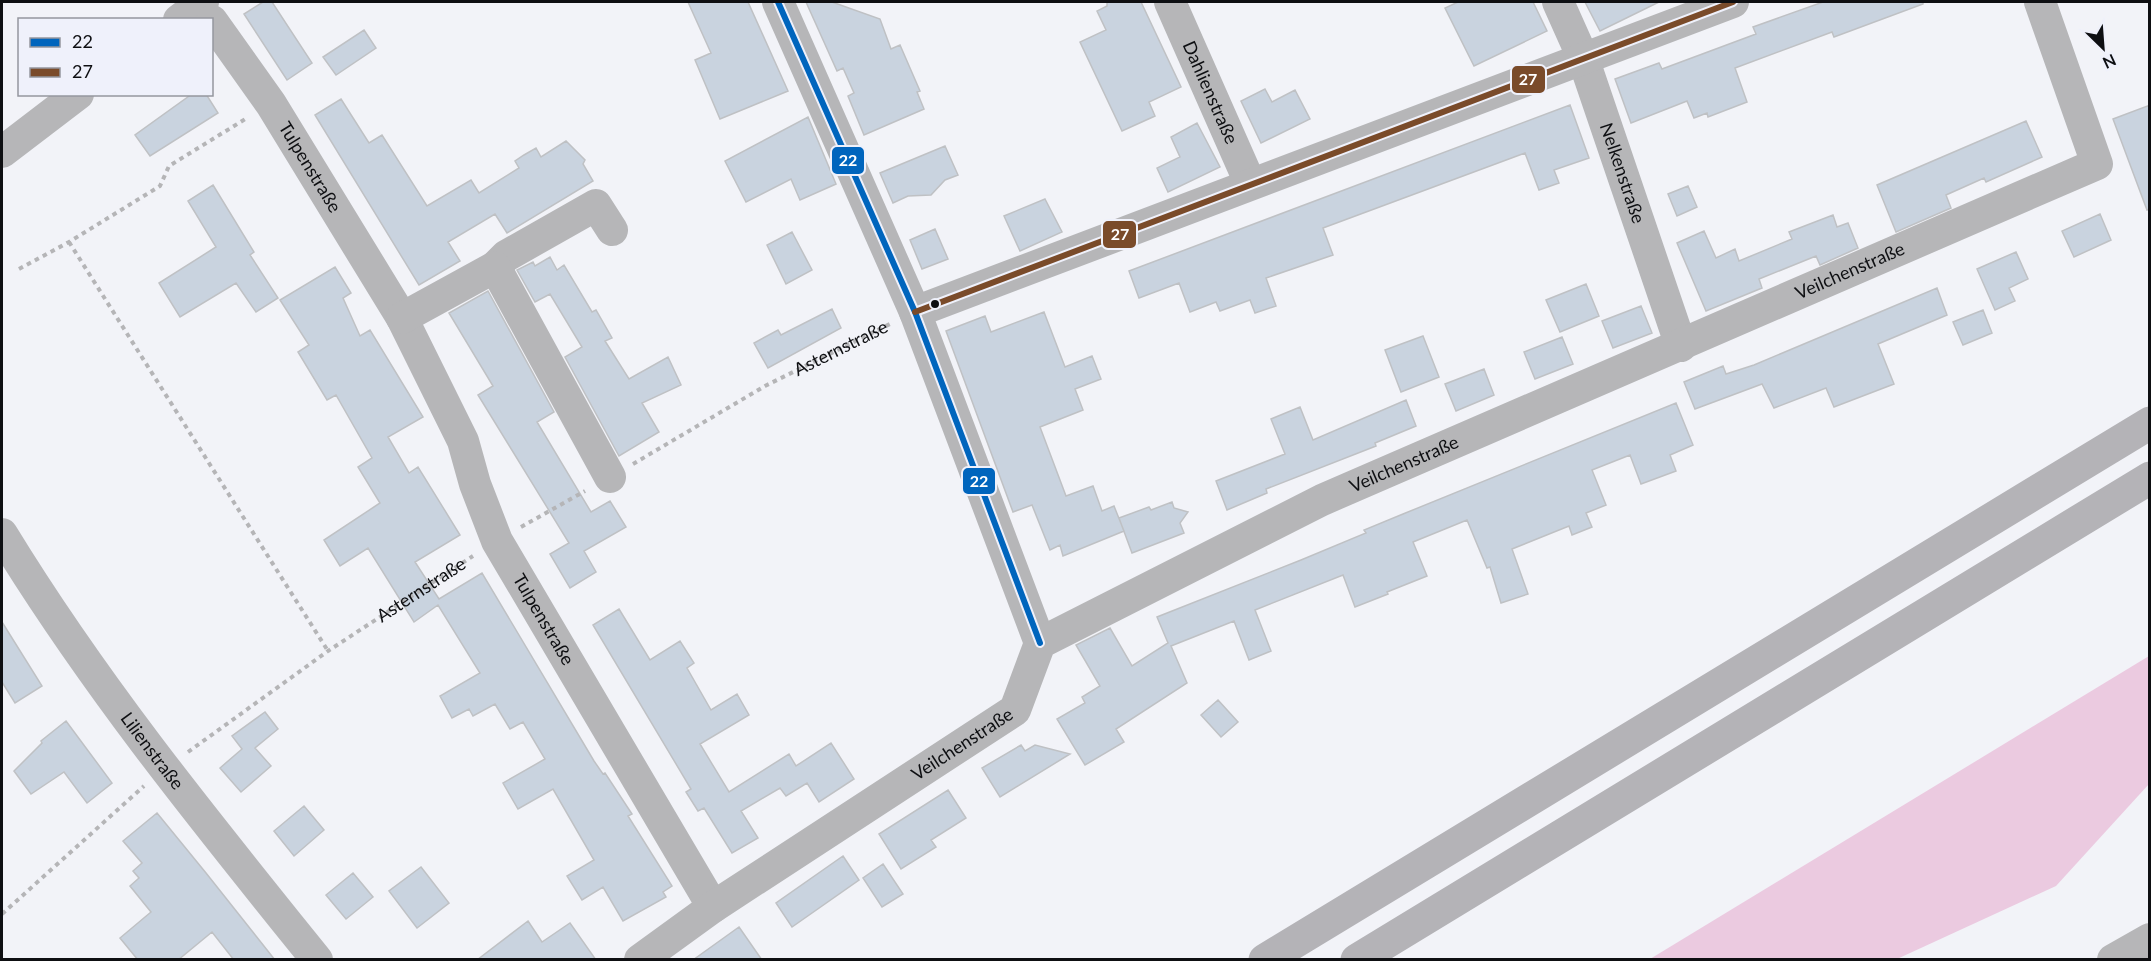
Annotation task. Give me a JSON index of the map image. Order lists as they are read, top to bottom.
{
  "streets": {
    "street": [
      "Dahlienstraße",
      "Tulpenstraße",
      "Nelkenstraße",
      "Veilchenstraße",
      "Lilienstraße"
    ],
    "path": ["Asternstraße"]
  },
  "crossings": [
    ["Tulpenstraße", "Veilchenstraße"],
    ["Tulpenstraße", "Asternstraße"],
    ["Nelkenstraße", "Veilchenstraße"]
  ],
  "lines": ["transit line 22", "transit line 27"],
  "legend": ["22", "27"],
  "north": "bottom right"
}
